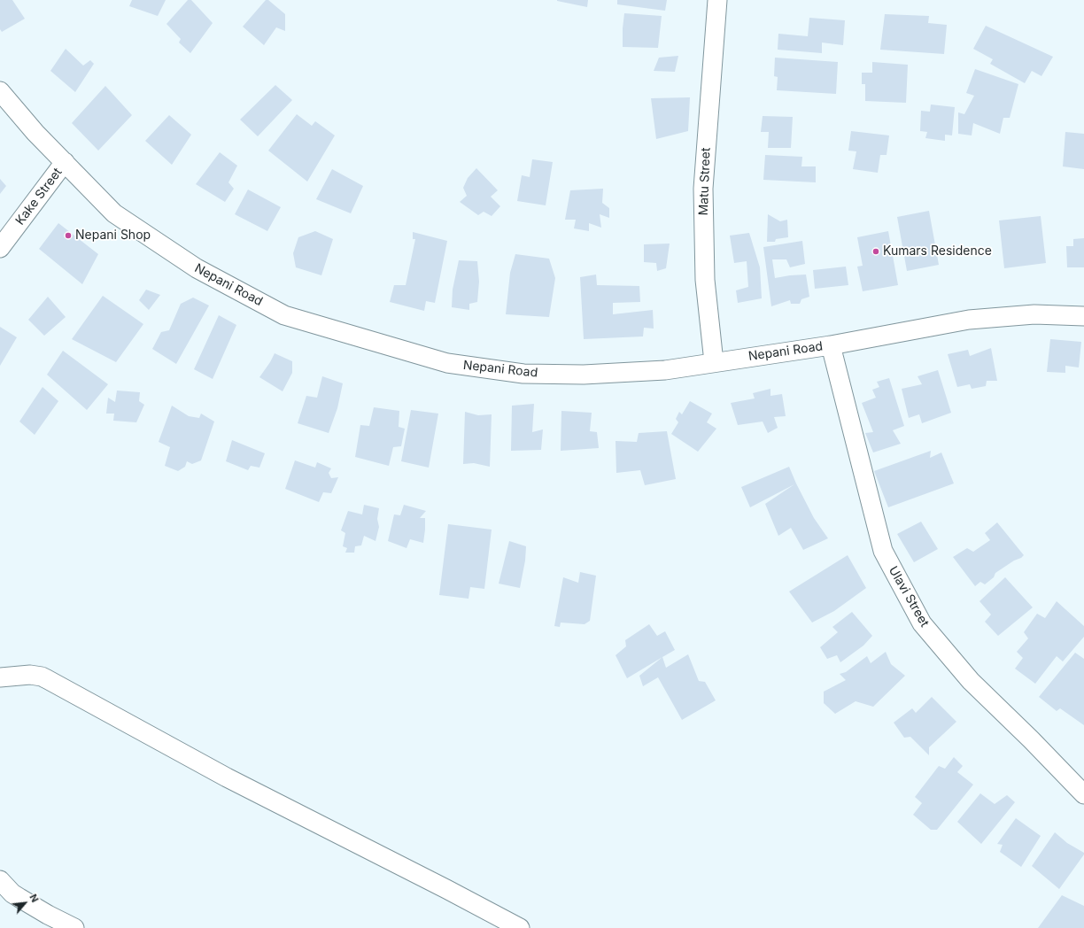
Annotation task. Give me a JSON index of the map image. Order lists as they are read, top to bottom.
{
  "streets": {
    "street": [
      "Matu Street",
      "Kake Street",
      "Nepani Road",
      "Ulavi Street"
    ]
  },
  "crossings": [
    ["Matu Street", "Nepani Road"],
    ["Kake Street", "Nepani Road"],
    ["Nepani Road", "Ulavi Street"]
  ],
  "places": ["Nepani Shop", "Kumars Residence"],
  "north": "top right"
}
